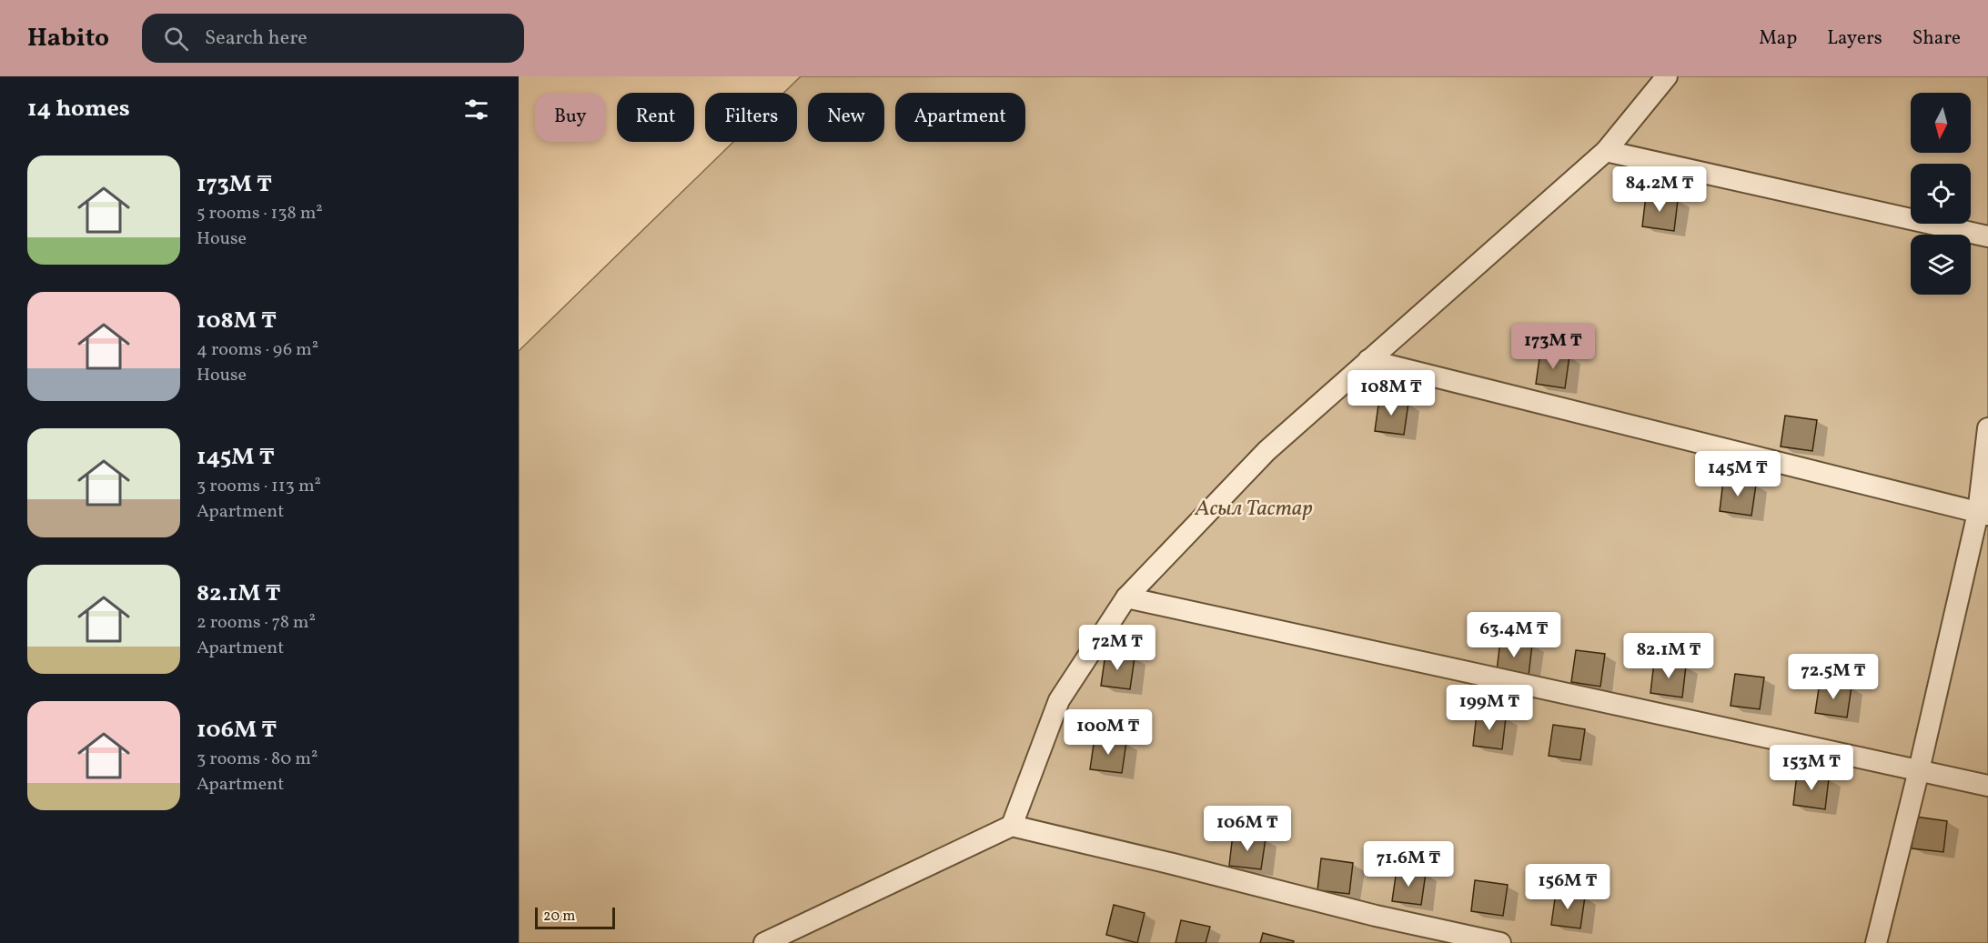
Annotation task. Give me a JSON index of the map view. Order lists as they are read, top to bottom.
{
  "parks": ["Асыл Тастар"],
  "scale_bar": "20 m",
  "north": "bottom",
  "page": {
    "header": "Habito",
    "search": "Search here",
    "nav": ["Map", "Layers", "Share"],
    "heading": "14 homes",
    "chip": [
      "Buy",
      "Rent",
      "Filters",
      "New",
      "Apartment"
    ],
    "list": [
      {
        "name": "173M ₸",
        "note": "5 rooms · 138 m² · House"
      },
      {
        "name": "108M ₸",
        "note": "4 rooms · 96 m² · House"
      },
      {
        "name": "145M ₸",
        "note": "3 rooms · 113 m² · Apartment"
      },
      {
        "name": "82.1M ₸",
        "note": "2 rooms · 78 m² · Apartment"
      },
      {
        "name": "106M ₸",
        "note": "3 rooms · 80 m² · Apartment"
      }
    ],
    "price": [
      "84.2M ₸",
      "173M ₸",
      "108M ₸",
      "145M ₸",
      "63.4M ₸",
      "72M ₸",
      "82.1M ₸",
      "72.5M ₸",
      "199M ₸",
      "100M ₸",
      "153M ₸",
      "106M ₸",
      "71.6M ₸",
      "156M ₸"
    ],
    "scale": "20 m"
  }
}
